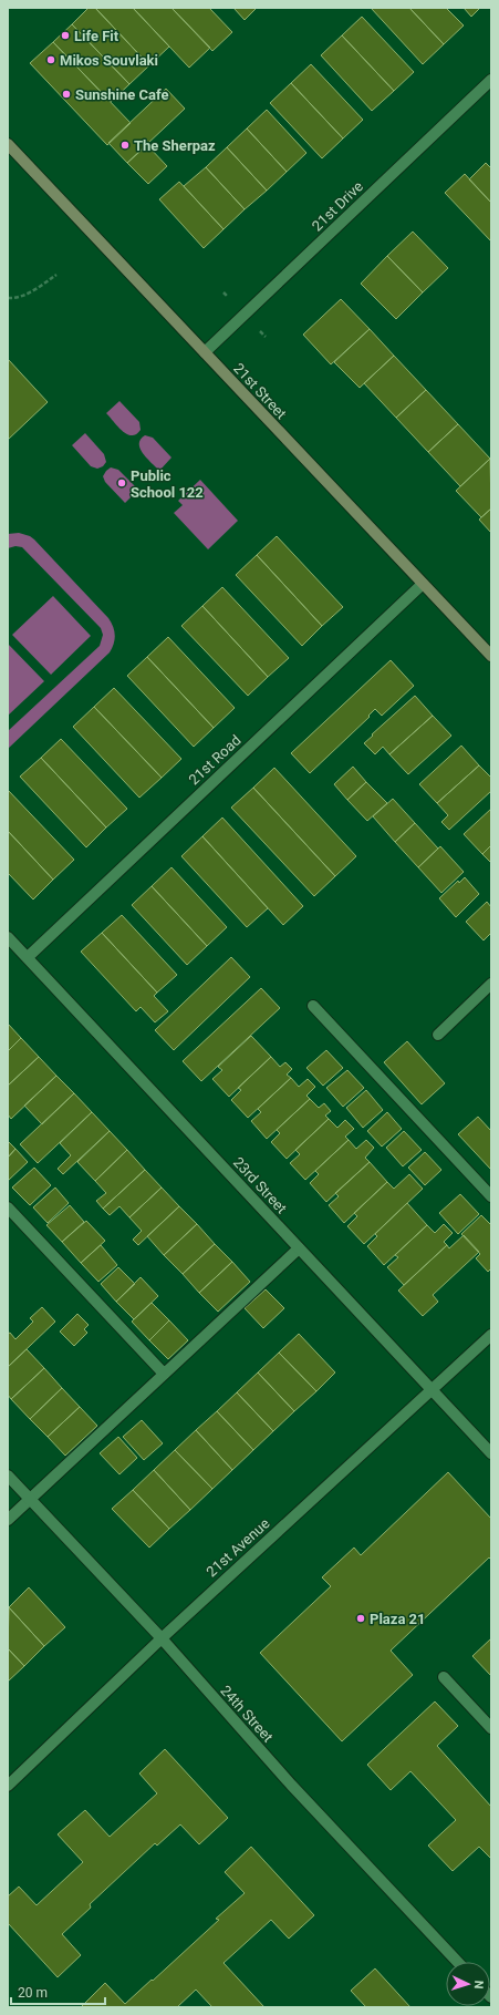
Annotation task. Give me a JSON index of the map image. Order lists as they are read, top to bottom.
{
  "streets": {
    "street": [
      "21st Drive",
      "21st Street",
      "21st Road",
      "23rd Street",
      "21st Avenue",
      "24th Street"
    ]
  },
  "crossings": [
    ["21st Drive", "21st Street"],
    ["21st Street", "21st Road"],
    ["21st Road", "23rd Street"],
    ["23rd Street", "21st Avenue"],
    ["21st Avenue", "24th Street"]
  ],
  "places": [
    "Life Fit",
    "Mikos Souvlaki",
    "Sunshine Cafe",
    "The Sherpaz",
    "Public School 122",
    "Plaza 21"
  ],
  "scale_bar": "20 m",
  "north": "right"
}
